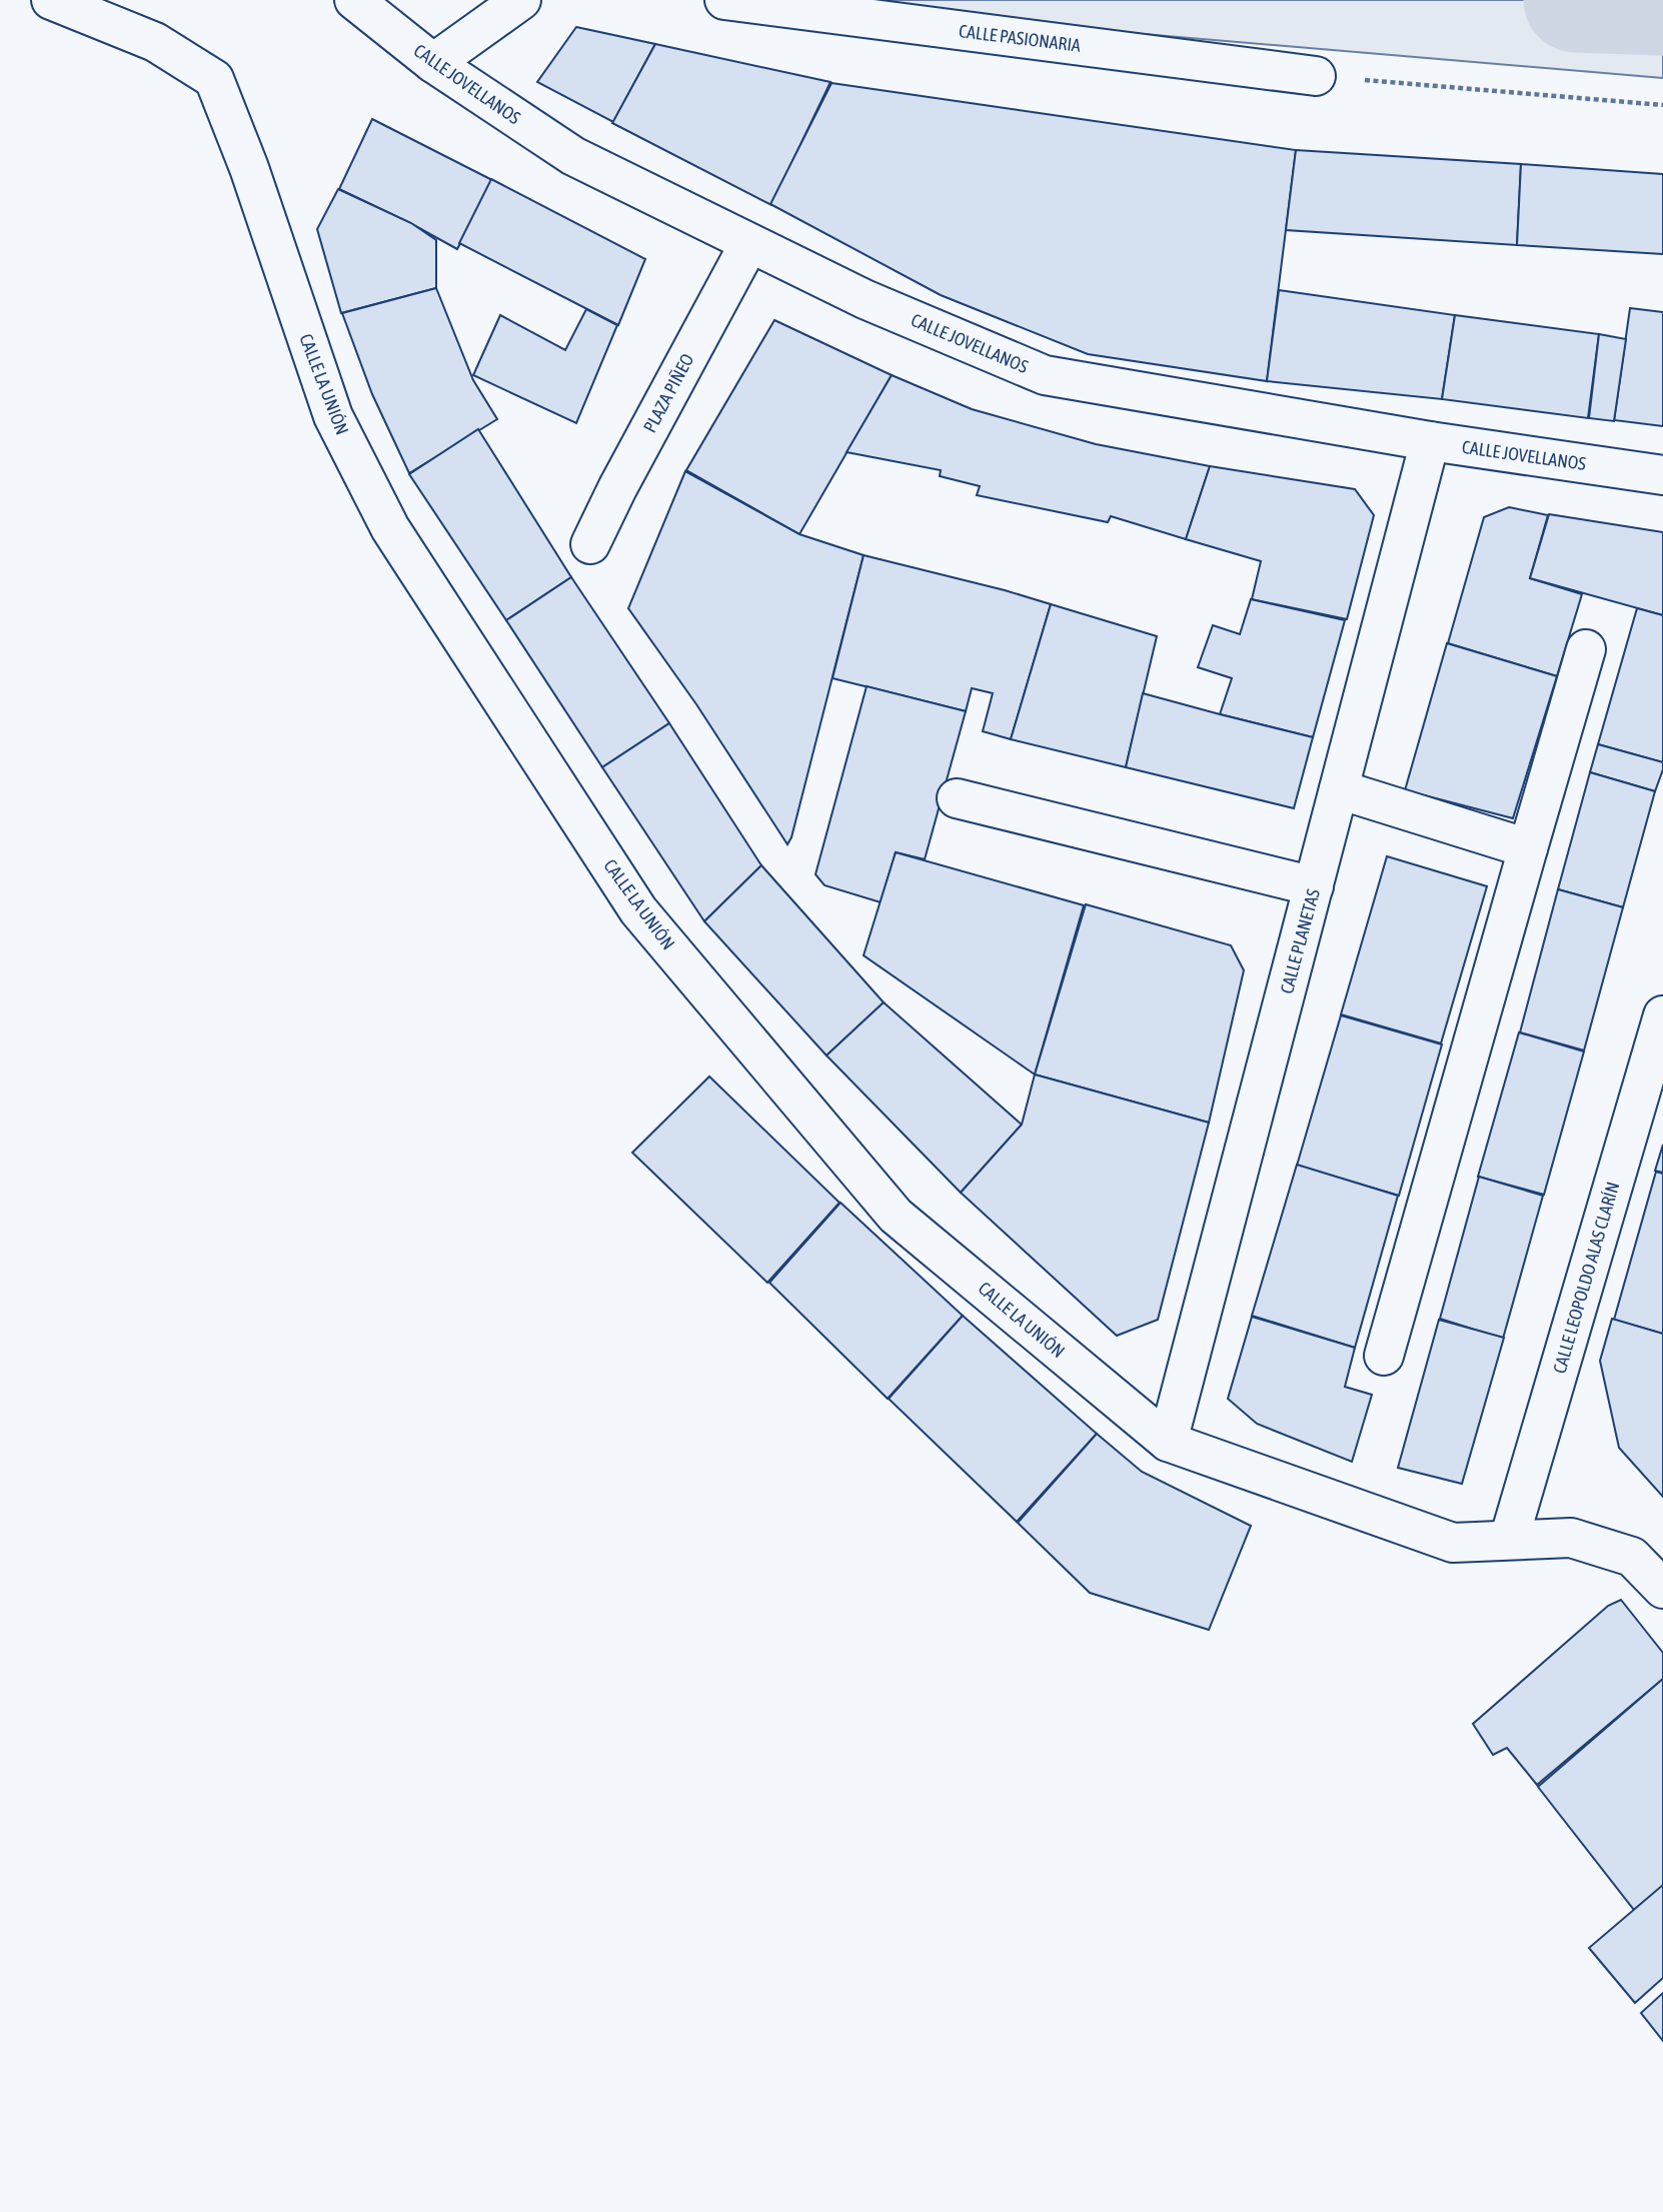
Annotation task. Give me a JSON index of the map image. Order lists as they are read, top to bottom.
{
  "streets": {
    "street": [
      "CALLE PASIONARIA",
      "CALLE JOVELLANOS",
      "CALLE LA UNIÓN",
      "PLAZA PIÑEO",
      "CALLE PLANETAS",
      "CALLE LEOPOLDO ALAS CLARÍN"
    ]
  },
  "crossings": [
    ["CALLE JOVELLANOS", "PLAZA PIÑEO"],
    ["CALLE JOVELLANOS", "CALLE PLANETAS"],
    ["CALLE LA UNIÓN", "CALLE PLANETAS"],
    ["CALLE LA UNIÓN", "CALLE LEOPOLDO ALAS CLARÍN"]
  ]
}
